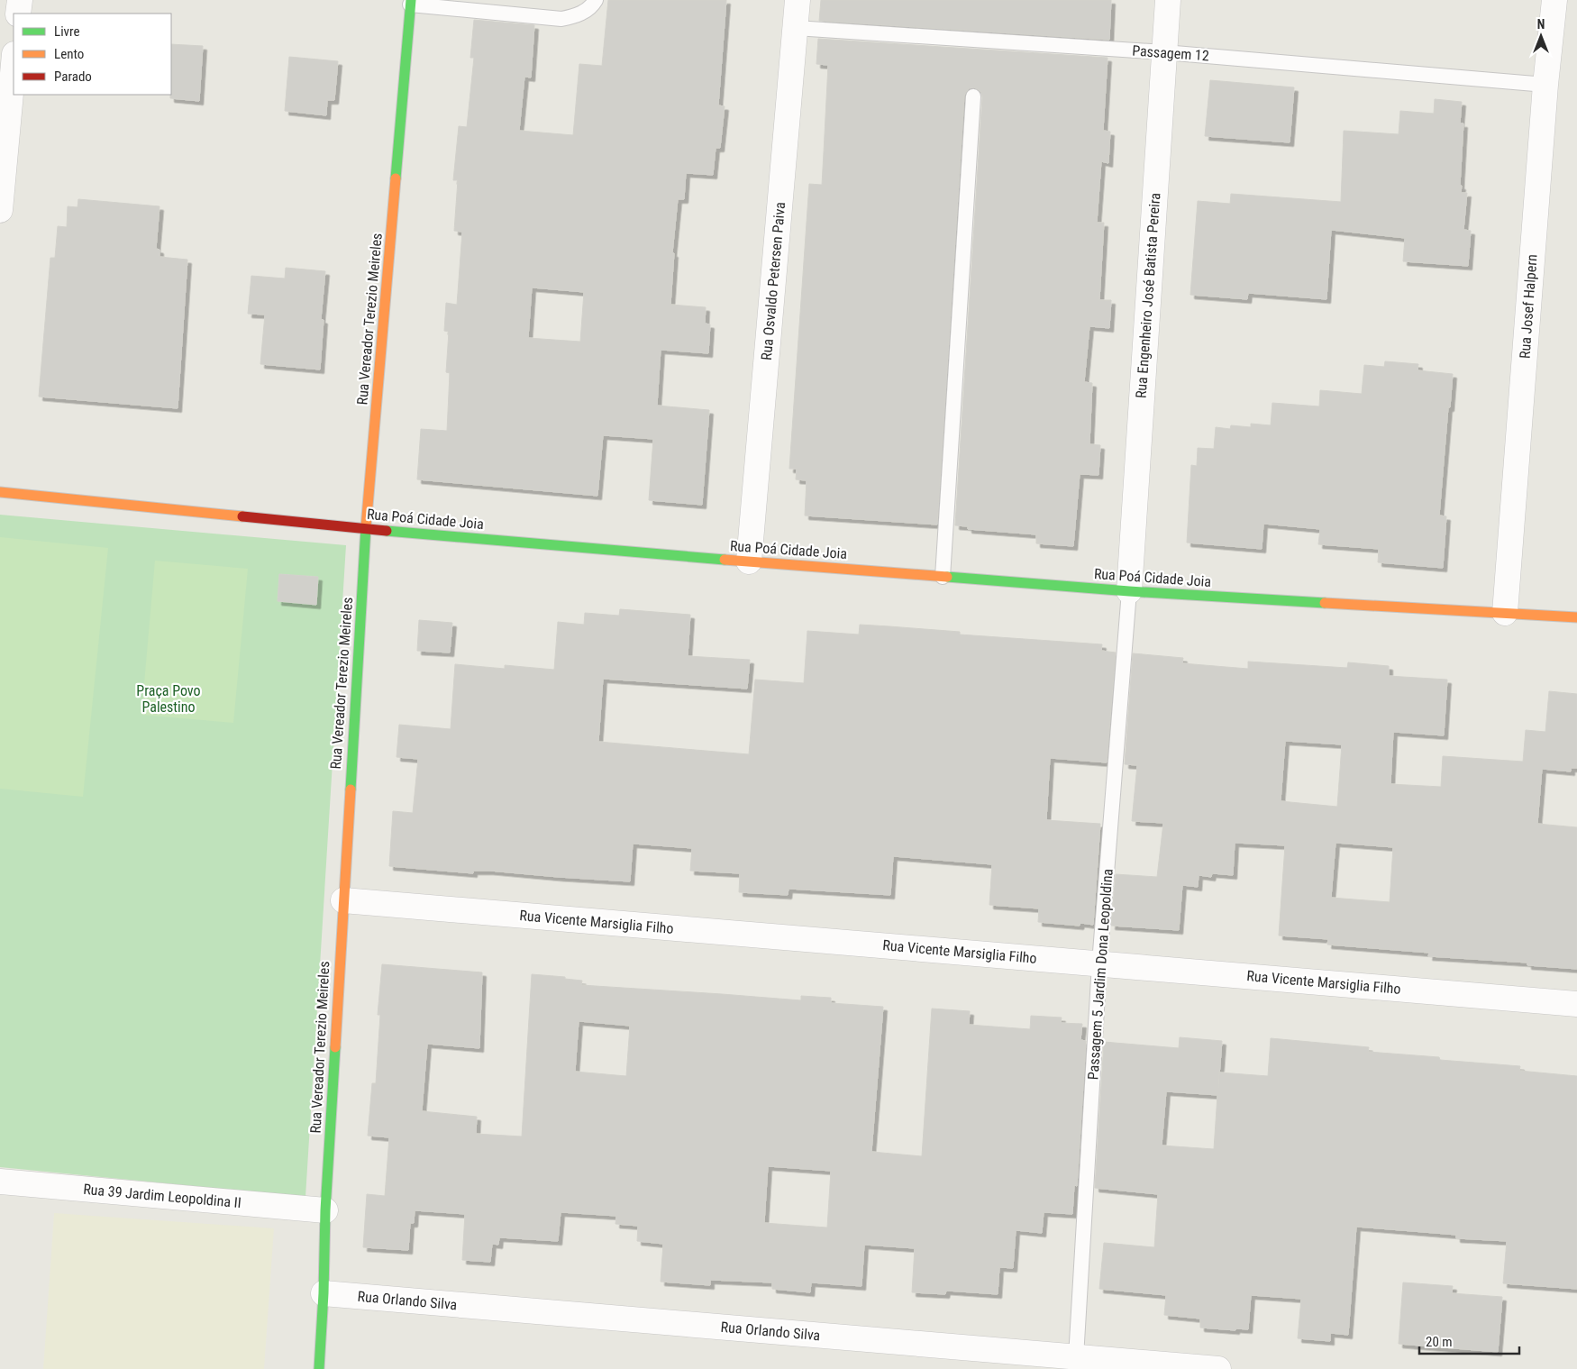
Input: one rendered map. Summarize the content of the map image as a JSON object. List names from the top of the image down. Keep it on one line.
{"streets":{"street":["Rua Osvaldo Petersen Paiva","Rua Engenheiro José Batista Pereira","Rua Josef Halpern","Rua Vereador Terezio Meireles","Rua Poá Cidade Joia","Rua Vicente Marsiglia Filho","Rua 39 Jardim Leopoldina II","Rua Orlando Silva"],"lane":["Passagem 12","Passagem 5 Jardim Dona Leopoldina"]},"crossings":[["Passagem 12","Rua Osvaldo Petersen Paiva"],["Passagem 12","Rua Engenheiro José Batista Pereira"],["Passagem 12","Rua Josef Halpern"],["Rua Osvaldo Petersen Paiva","Rua Poá Cidade Joia"],["Rua Engenheiro José Batista Pereira","Rua Poá Cidade Joia"],["Rua Engenheiro José Batista Pereira","Passagem 5 Jardim Dona Leopoldina"],["Rua Josef Halpern","Rua Poá Cidade Joia"],["Rua Vereador Terezio Meireles","Rua Poá Cidade Joia"],["Rua Vereador Terezio Meireles","Rua Vicente Marsiglia Filho"],["Rua Vereador Terezio Meireles","Rua 39 Jardim Leopoldina II"],["Rua Vereador Terezio Meireles","Rua Orlando Silva"],["Rua Poá Cidade Joia","Passagem 5 Jardim Dona Leopoldina"],["Rua Vicente Marsiglia Filho","Passagem 5 Jardim Dona Leopoldina"],["Passagem 5 Jardim Dona Leopoldina","Rua Orlando Silva"]],"parks":["Praça Povo Palestino"],"legend":["Livre","Lento","Parado"],"scale_bar":"20 m","north":"top"}
